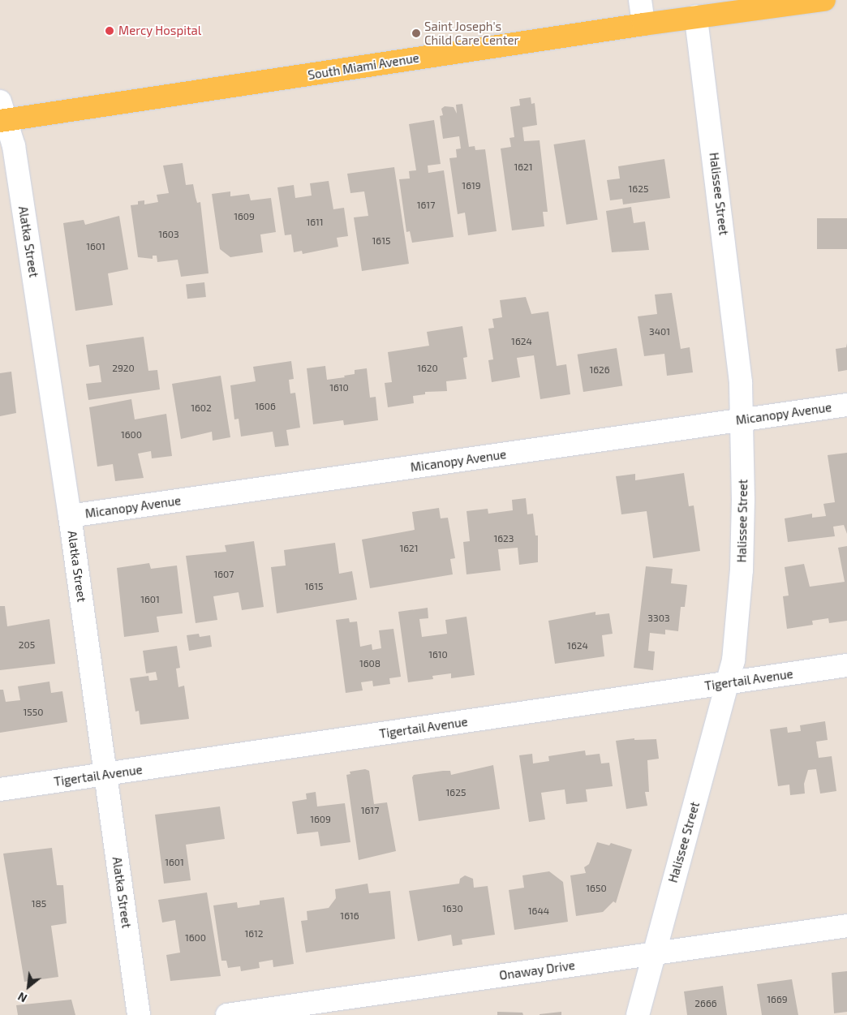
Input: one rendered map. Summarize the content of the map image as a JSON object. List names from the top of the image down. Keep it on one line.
{"streets":{"main road":["South Miami Avenue"],"street":["Halissee Street","Alatka Street","Micanopy Avenue","Tigertail Avenue","Onaway Drive"]},"crossings":[["South Miami Avenue","Halissee Street"],["South Miami Avenue","Alatka Street"],["Halissee Street","Micanopy Avenue"],["Halissee Street","Tigertail Avenue"],["Halissee Street","Onaway Drive"],["Alatka Street","Micanopy Avenue"],["Alatka Street","Tigertail Avenue"]],"places":["Mercy Hospital","Saint Joseph's Child Care Center"],"house_numbers":["1621","1619","1625","1617","1609","1611","1603","1615","1601","3401","1624","2920","1620","1626","1610","1606","1602","1600","1623","1621","1607","1615","1601","3303","205","1624","1610","1608","1550","1625","1617","1609","1601","1650","185","1630","1644","1616","1612","1600","1669","2666"],"north":"bottom left"}
